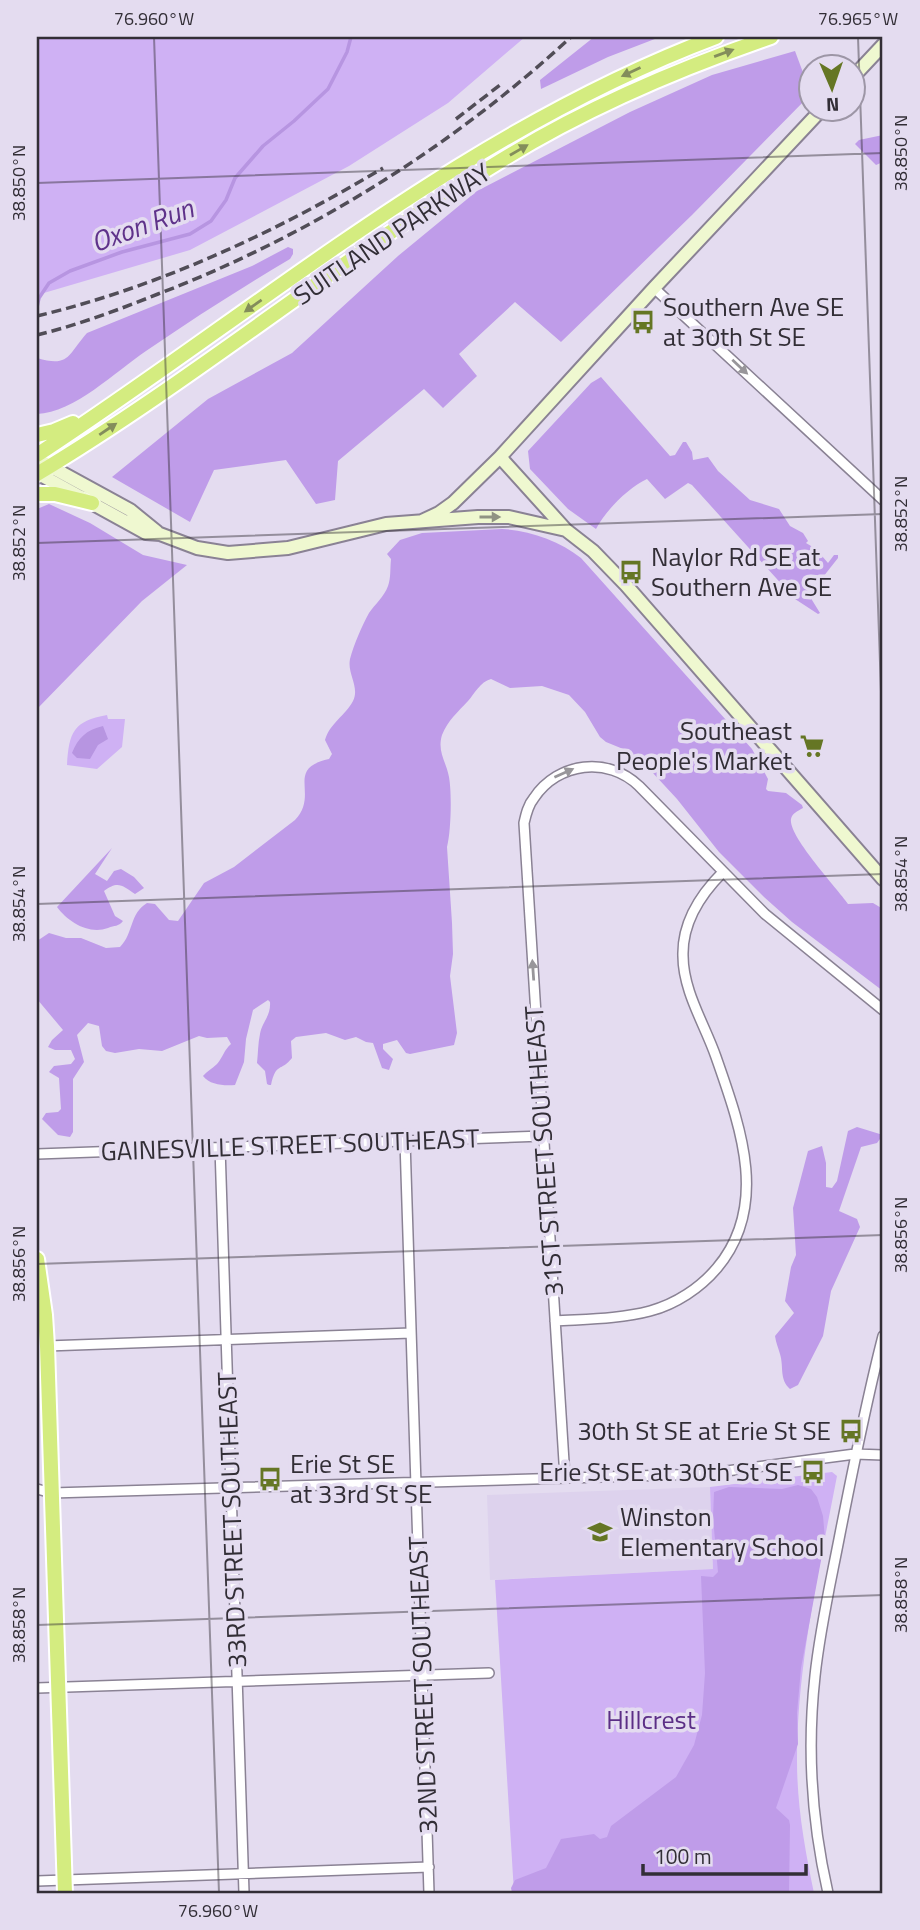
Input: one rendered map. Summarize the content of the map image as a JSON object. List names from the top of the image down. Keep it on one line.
{"streets":{"highway":["SUITLAND PARKWAY"],"street":["GAINESVILLE STREET SOUTHEAST","31ST STREET SOUTHEAST","33RD STREET SOUTHEAST","32ND STREET SOUTHEAST"]},"crossings":[["GAINESVILLE STREET SOUTHEAST","31ST STREET SOUTHEAST"],["GAINESVILLE STREET SOUTHEAST","33RD STREET SOUTHEAST"],["GAINESVILLE STREET SOUTHEAST","32ND STREET SOUTHEAST"]],"water":["Oxon Run"],"parks":["Hillcrest"],"places":{"bus stop":["Southern Ave SE at 30th St SE","Naylor Rd SE at Southern Ave SE","30th St SE at Erie St SE","Erie St SE at 30th St SE","Erie St SE at 33rd St SE"],"supermarket":["Southeast People's Market"],"school or university":["Winston Elementary School"]},"scale_bar":"100 m","north":"bottom","coordinates":["76.960°W","76.965°W","38.850°N","38.852°N","38.854°N","38.856°N","38.858°N"]}
